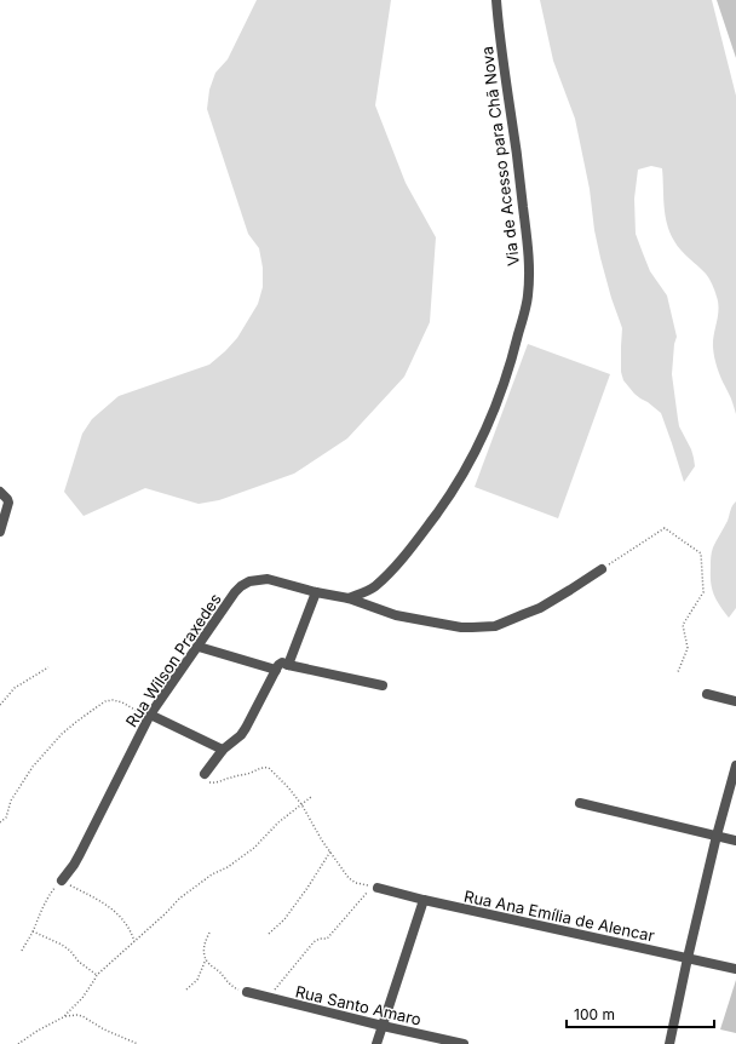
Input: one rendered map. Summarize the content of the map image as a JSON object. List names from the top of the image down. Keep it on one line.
{"streets":{"street":["Via de Acesso para Chã Nova","Rua Wilson Praxedes","Rua Ana Emília de Alencar","Rua Santo Amaro"]},"crossings":[["Via de Acesso para Chã Nova","Rua Wilson Praxedes"]],"scale_bar":"100 m"}
